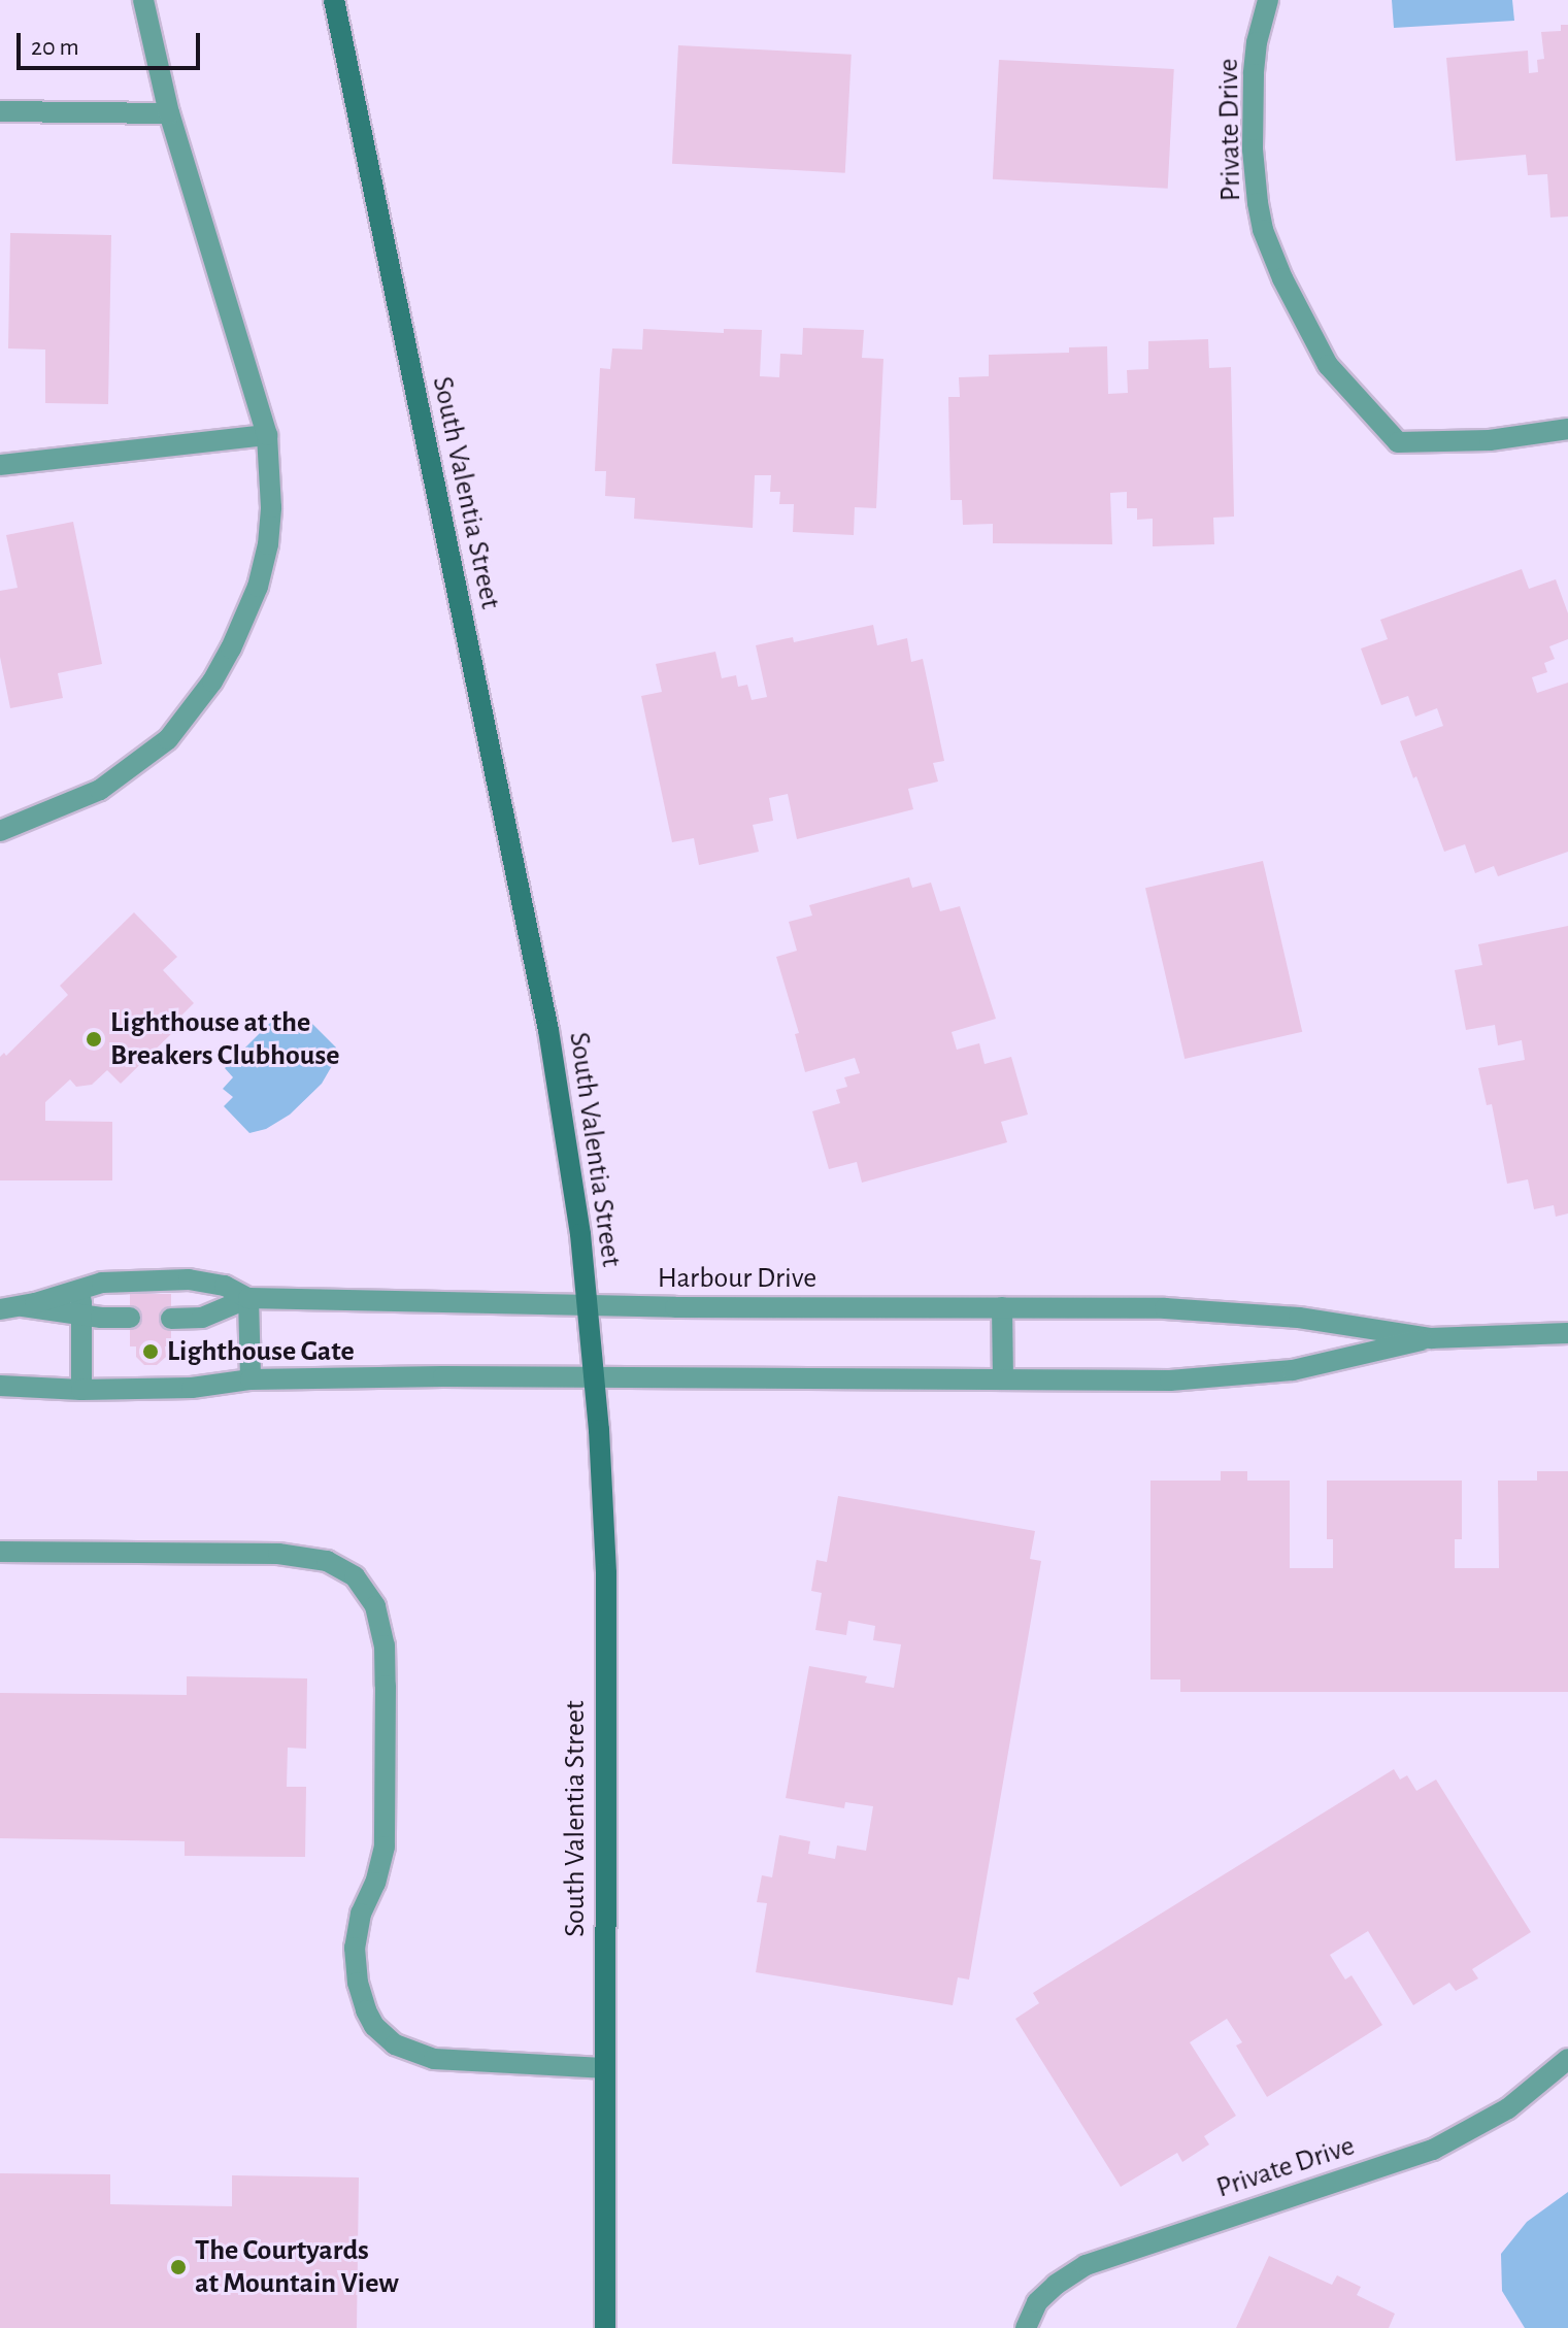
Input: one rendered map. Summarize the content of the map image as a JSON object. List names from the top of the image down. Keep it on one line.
{"streets":{"street":["Private Drive","South Valentia Street","Harbour Drive"]},"crossings":[["South Valentia Street","Harbour Drive"]],"places":["Lighthouse at the Breakers Clubhouse","Lighthouse Gate","The Courtyards at Mountain View"],"scale_bar":"20 m"}
